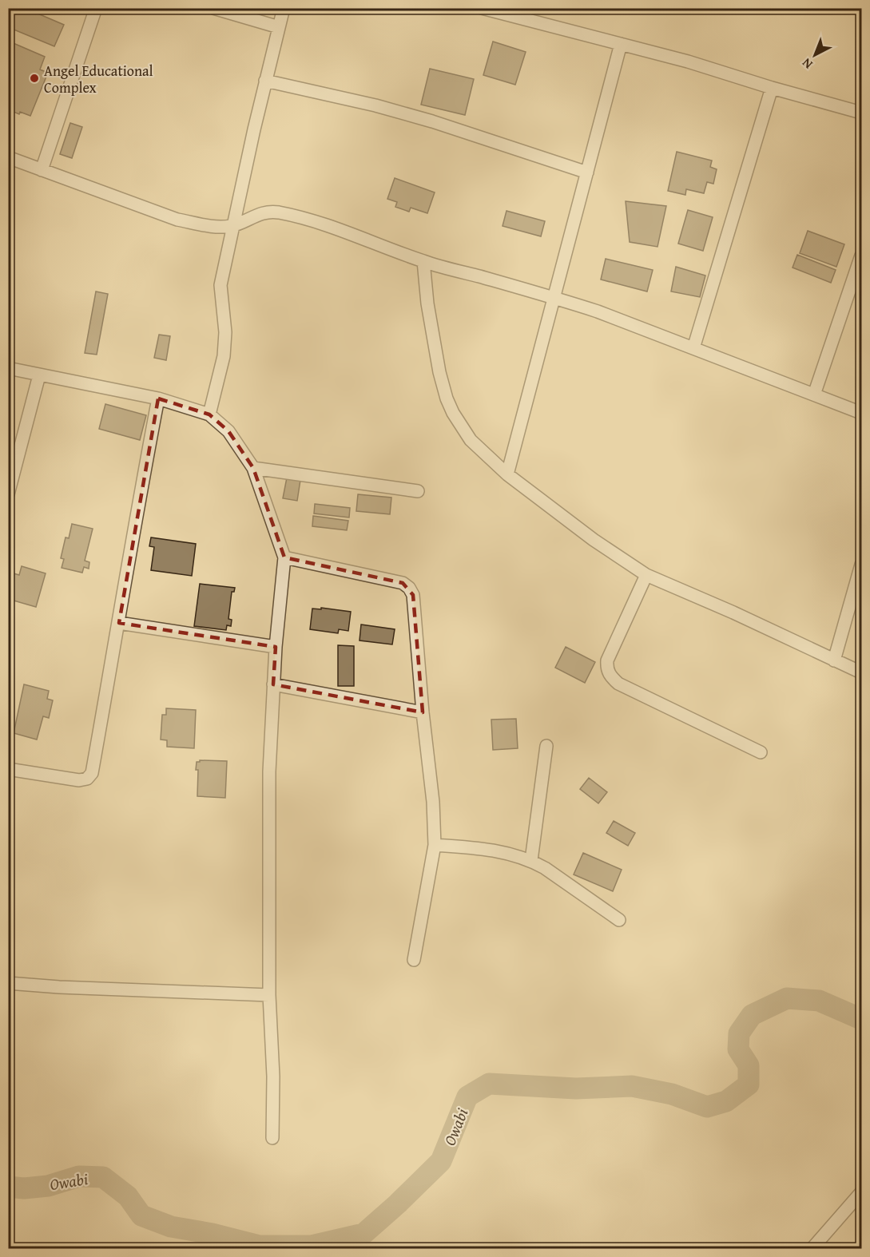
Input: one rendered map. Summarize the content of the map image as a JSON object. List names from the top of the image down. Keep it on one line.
{"water":["Owabi"],"places":["Angel Educational Complex"],"north":"bottom left"}
